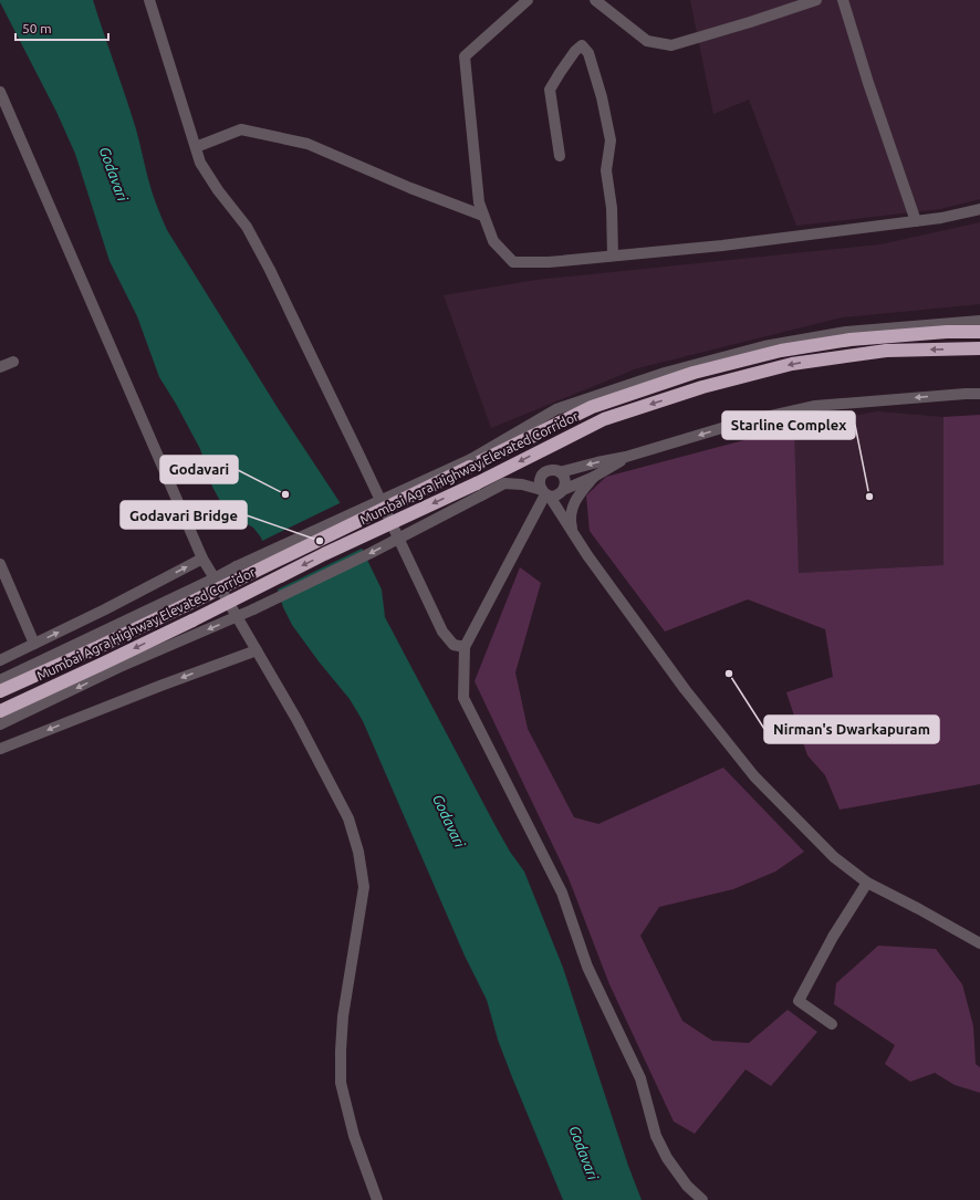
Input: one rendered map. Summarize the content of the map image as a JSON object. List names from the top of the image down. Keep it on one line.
{"streets":{"highway":["Mumbai Agra Highway Elevated Corridor"]},"water":["Godavari"],"places":["Godavari","Starline Complex","Godavari Bridge","Nirman's Dwarkapuram"],"scale_bar":"50 m"}
